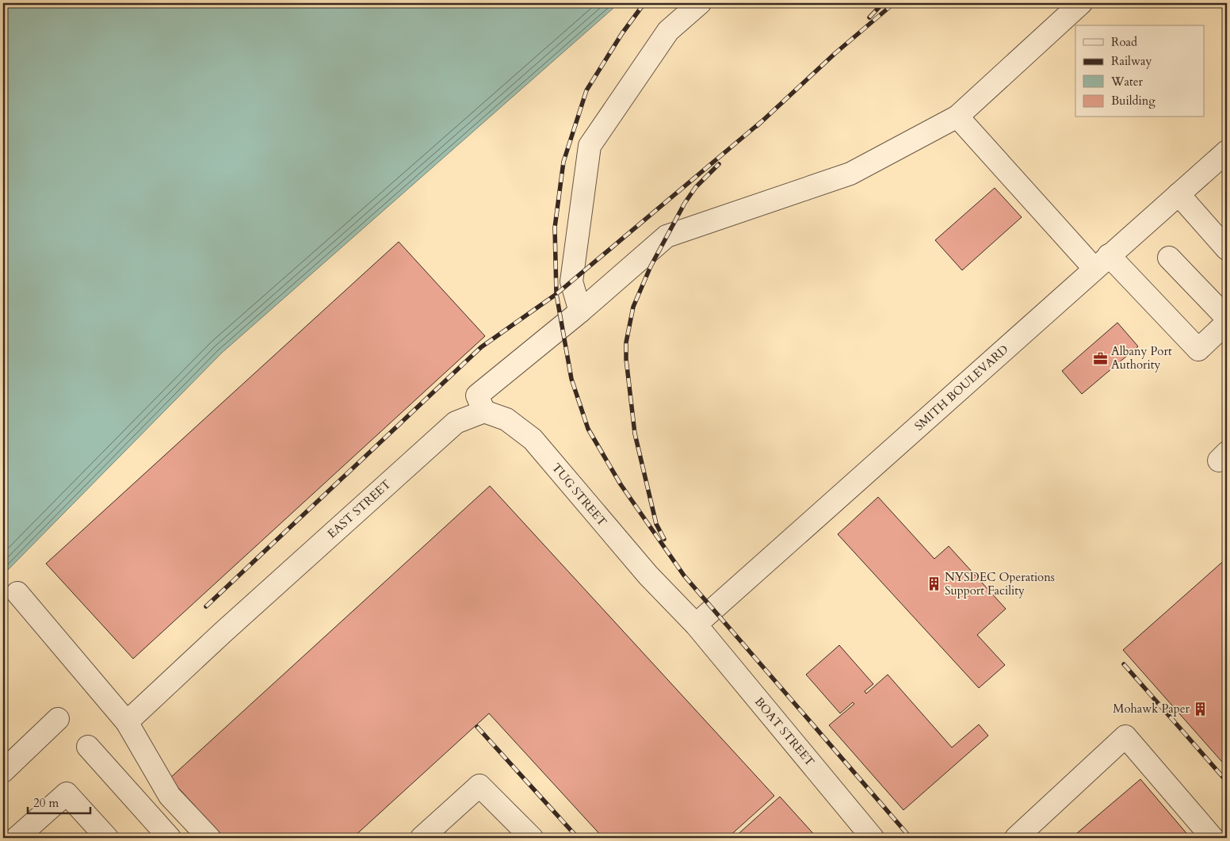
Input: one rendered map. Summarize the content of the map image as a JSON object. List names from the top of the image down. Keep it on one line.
{"streets":{"street":["SMITH BOULEVARD","TUG STREET","EAST STREET","BOAT STREET"]},"crossings":[["SMITH BOULEVARD","TUG STREET"],["SMITH BOULEVARD","BOAT STREET"],["TUG STREET","EAST STREET"],["TUG STREET","BOAT STREET"]],"places":{"office":["Albany Port Authority"],"building":["NYSDEC Operations Support Facility","Mohawk Paper"]},"legend":["Road","Railway","Water","Building"],"scale_bar":"20 m"}
